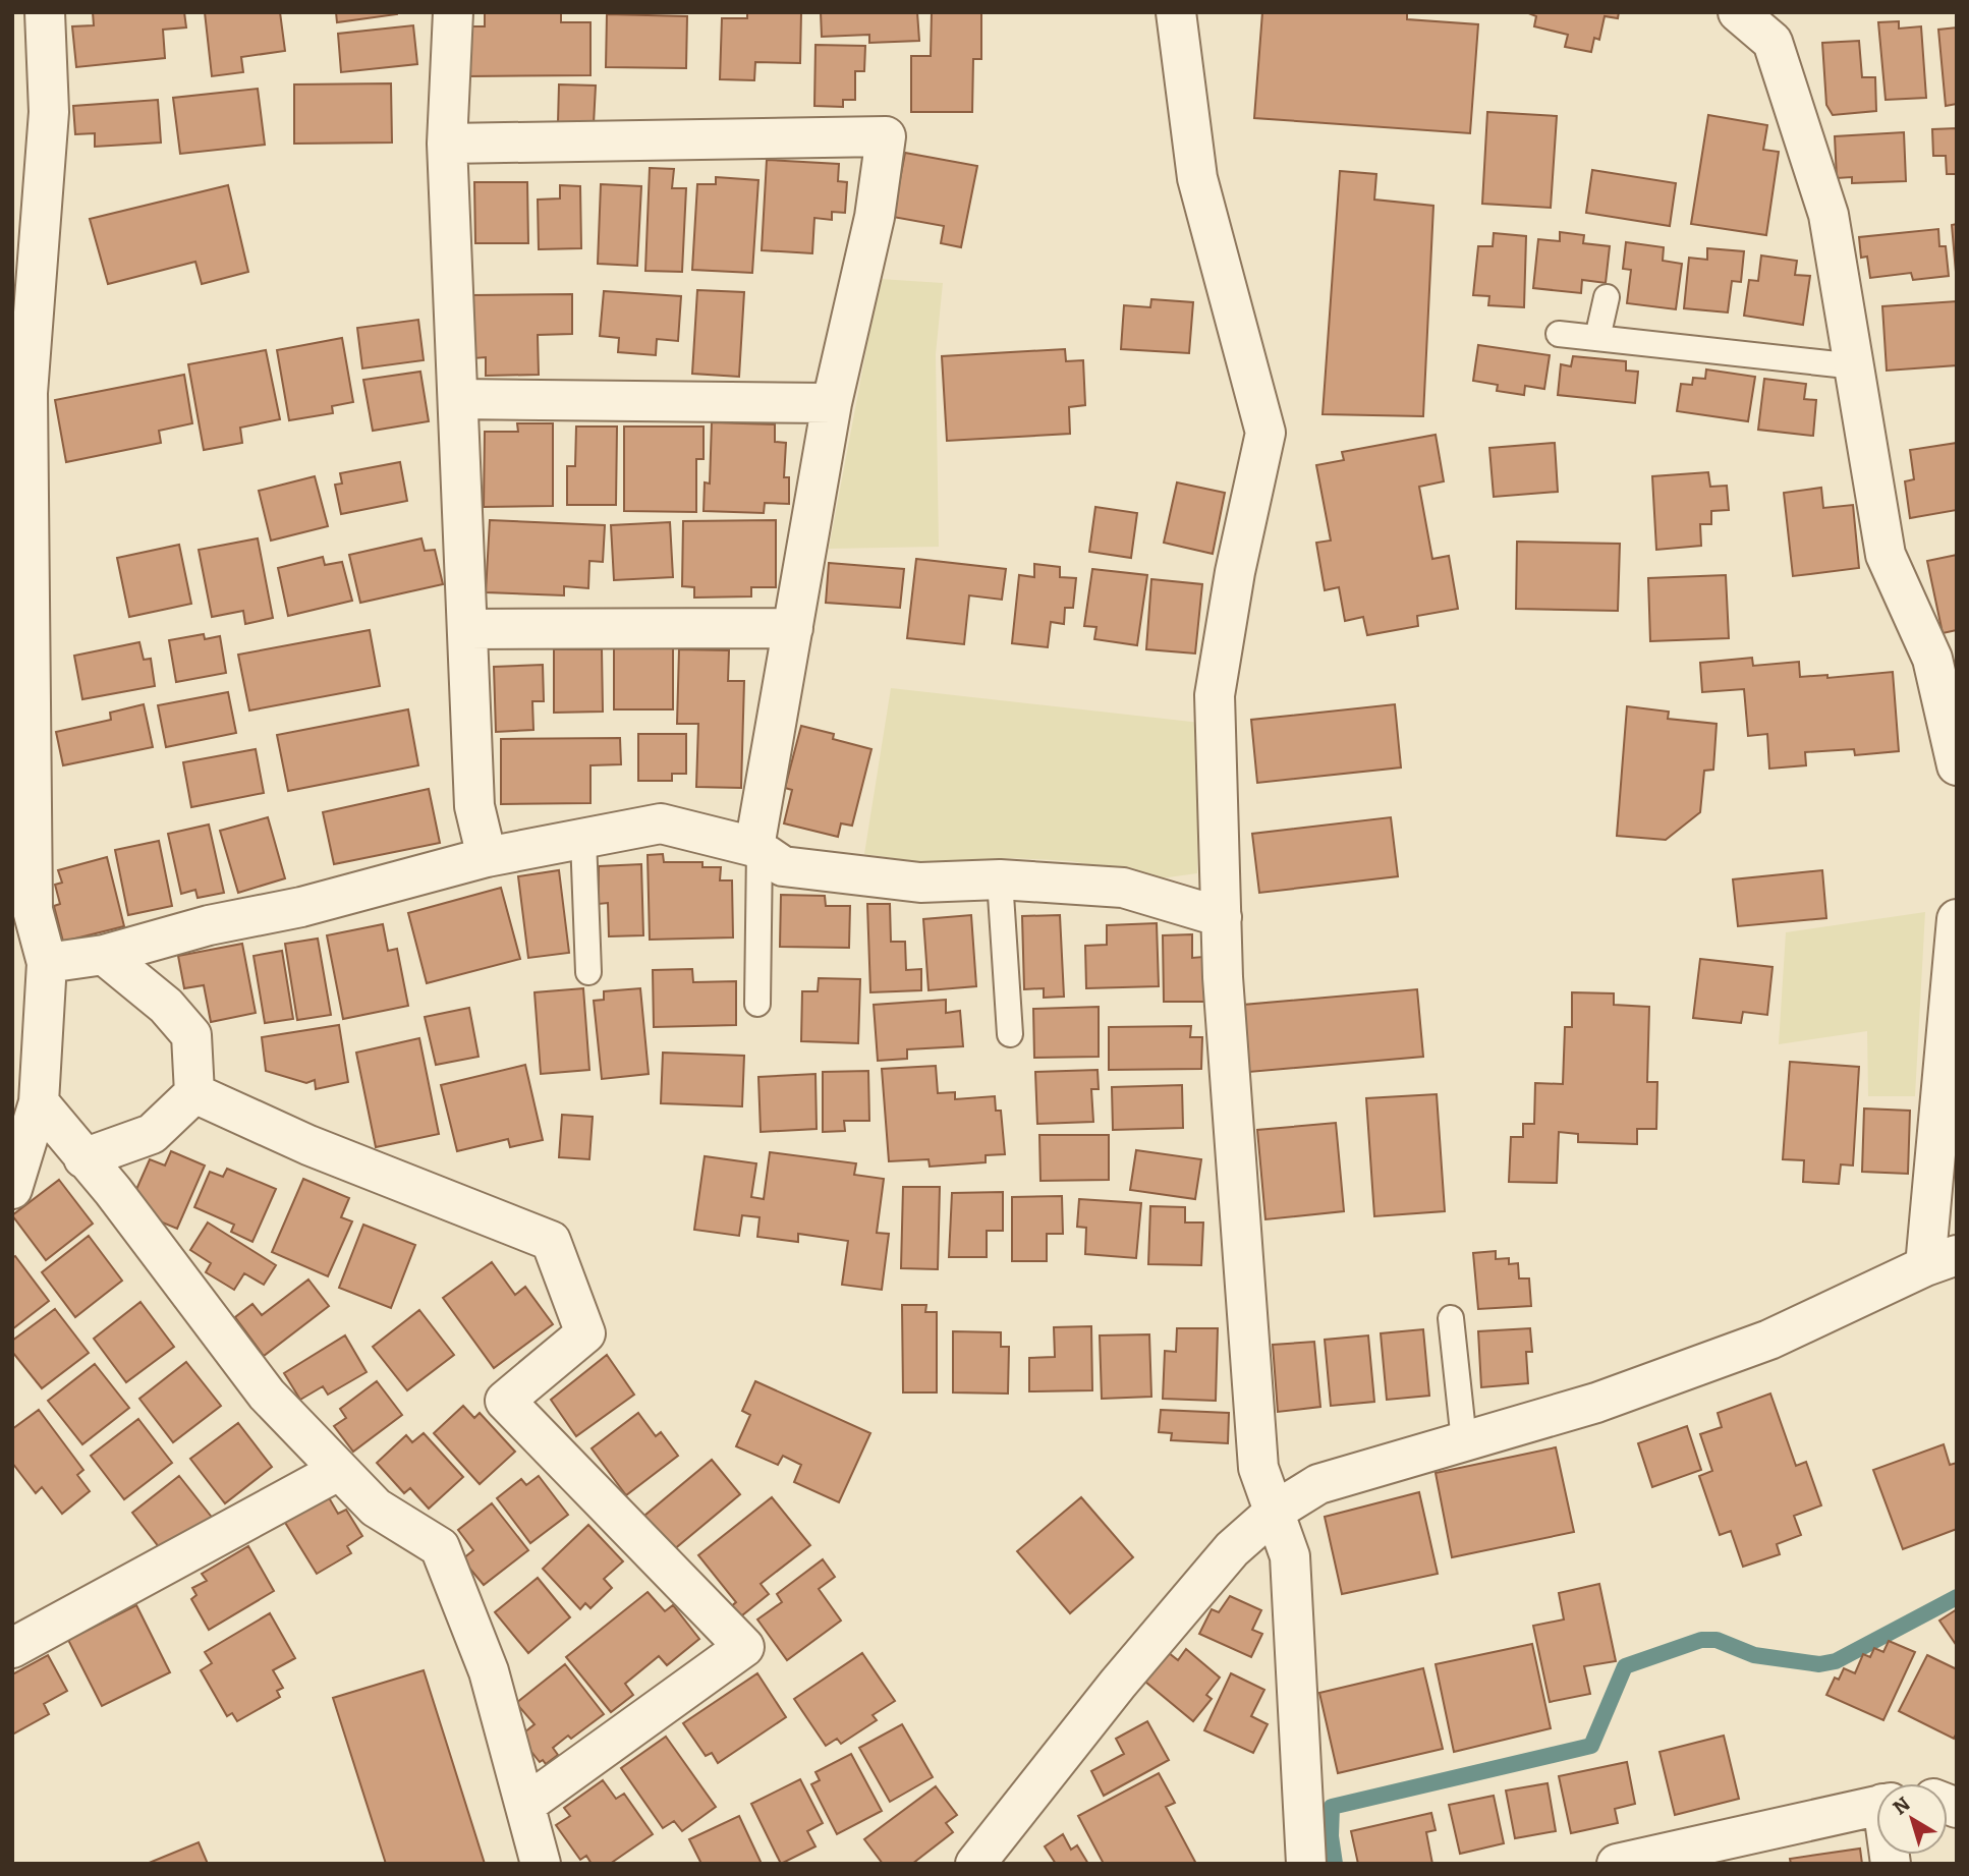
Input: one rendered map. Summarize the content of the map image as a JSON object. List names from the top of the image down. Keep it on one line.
{"north":"top left"}
